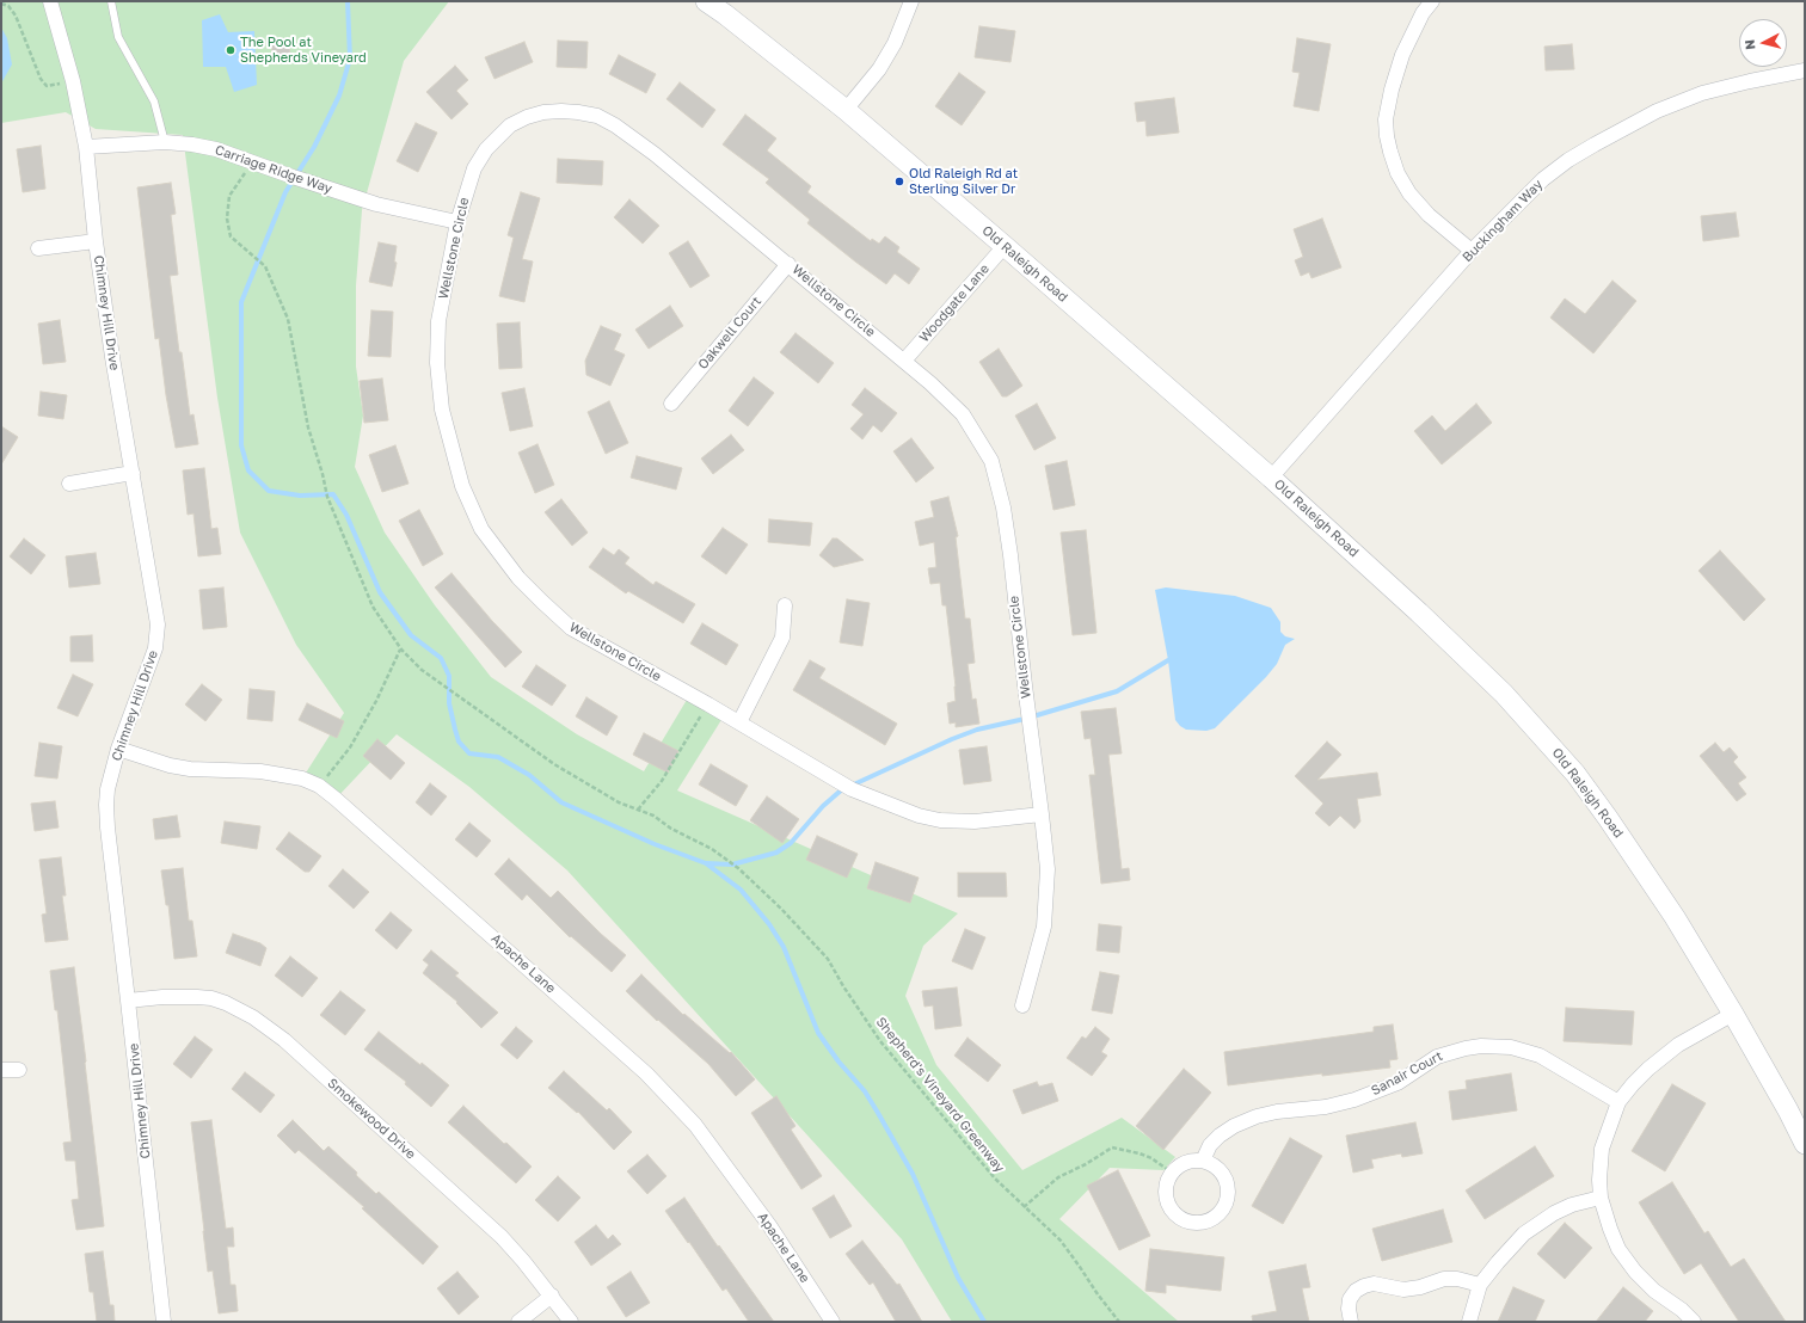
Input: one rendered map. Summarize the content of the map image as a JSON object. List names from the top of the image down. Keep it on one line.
{"streets":{"main road":["Old Raleigh Road"],"street":["Carriage Ridge Way","Buckingham Way","Wellstone Circle","Woodgate Lane","Chimney Hill Drive","Oakwell Court","Apache Lane","Sanair Court","Smokewood Drive"],"path":["Shepherd's Vineyard Greenway"]},"crossings":[["Carriage Ridge Way","Wellstone Circle"],["Carriage Ridge Way","Chimney Hill Drive"],["Buckingham Way","Old Raleigh Road"],["Wellstone Circle","Woodgate Lane"],["Wellstone Circle","Oakwell Court"],["Old Raleigh Road","Woodgate Lane"],["Chimney Hill Drive","Apache Lane"],["Chimney Hill Drive","Smokewood Drive"]],"places":["The Pool at Shepherds Vineyard","Old Raleigh Rd at Sterling Silver Dr"],"north":"left"}
